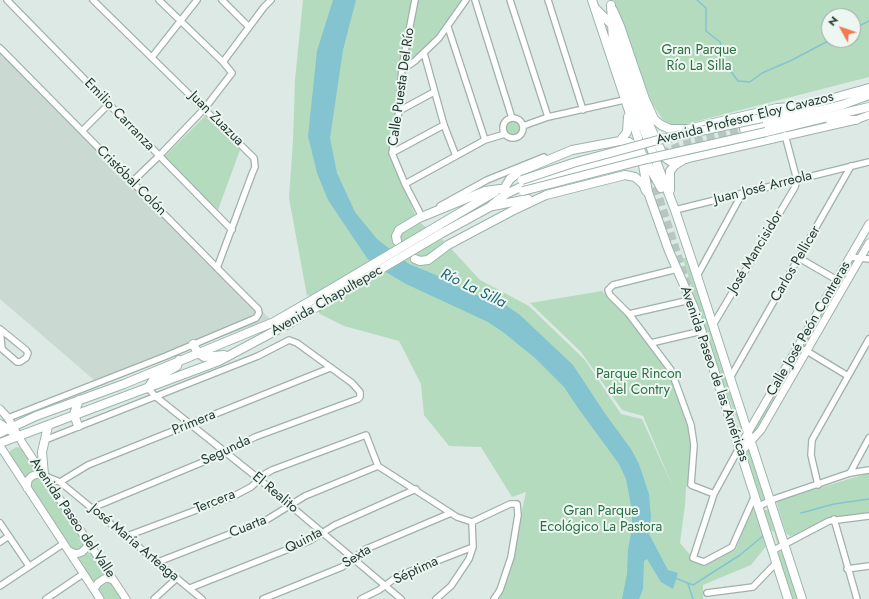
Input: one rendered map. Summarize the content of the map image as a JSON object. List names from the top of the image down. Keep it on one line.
{"streets":{"main road":["Avenida Profesor Eloy Cavazos","Avenida Chapultepec","Avenida Paseo de las Américas"],"street":["Calle Puesta Del Río","Emilio Carranza","Juan Zuazua","Cristóbal Colón","Juan José Arreola","José Mancisidor","Carlos Pellicer","Calle José Peón Contreras","Primera","Segunda","El Realito","Tercera","Avenida Paseo del Valle","Cuarta","Quinta","José María Arteaga","Sexta","Séptima"]},"crossings":[["Emilio Carranza","Juan Zuazua"],["Juan Zuazua","Cristóbal Colón"],["Avenida Profesor Eloy Cavazos","Avenida Chapultepec"],["Avenida Profesor Eloy Cavazos","Avenida Paseo de las Américas"],["Juan José Arreola","José Mancisidor"],["Juan José Arreola","Carlos Pellicer"],["Juan José Arreola","Avenida Paseo de las Américas"],["José Mancisidor","Avenida Paseo de las Américas"],["Carlos Pellicer","Avenida Paseo de las Américas"],["Avenida Chapultepec","Avenida Paseo de las Américas"],["Avenida Chapultepec","El Realito"],["Avenida Chapultepec","Avenida Paseo del Valle"],["Calle José Peón Contreras","Avenida Paseo de las Américas"],["Primera","Segunda"],["Primera","El Realito"],["Primera","José María Arteaga"],["Segunda","El Realito"],["Segunda","José María Arteaga"],["El Realito","Tercera"],["El Realito","Cuarta"],["El Realito","Quinta"],["El Realito","Sexta"],["El Realito","Séptima"],["Tercera","Cuarta"],["Tercera","José María Arteaga"],["Avenida Paseo del Valle","José María Arteaga"],["Cuarta","José María Arteaga"],["Quinta","José María Arteaga"]],"water":["Río La Silla"],"parks":["Gran Parque Río La Silla","Parque Rincon del Contry","Gran Parque Ecológico La Pastora"],"north":"top left"}
